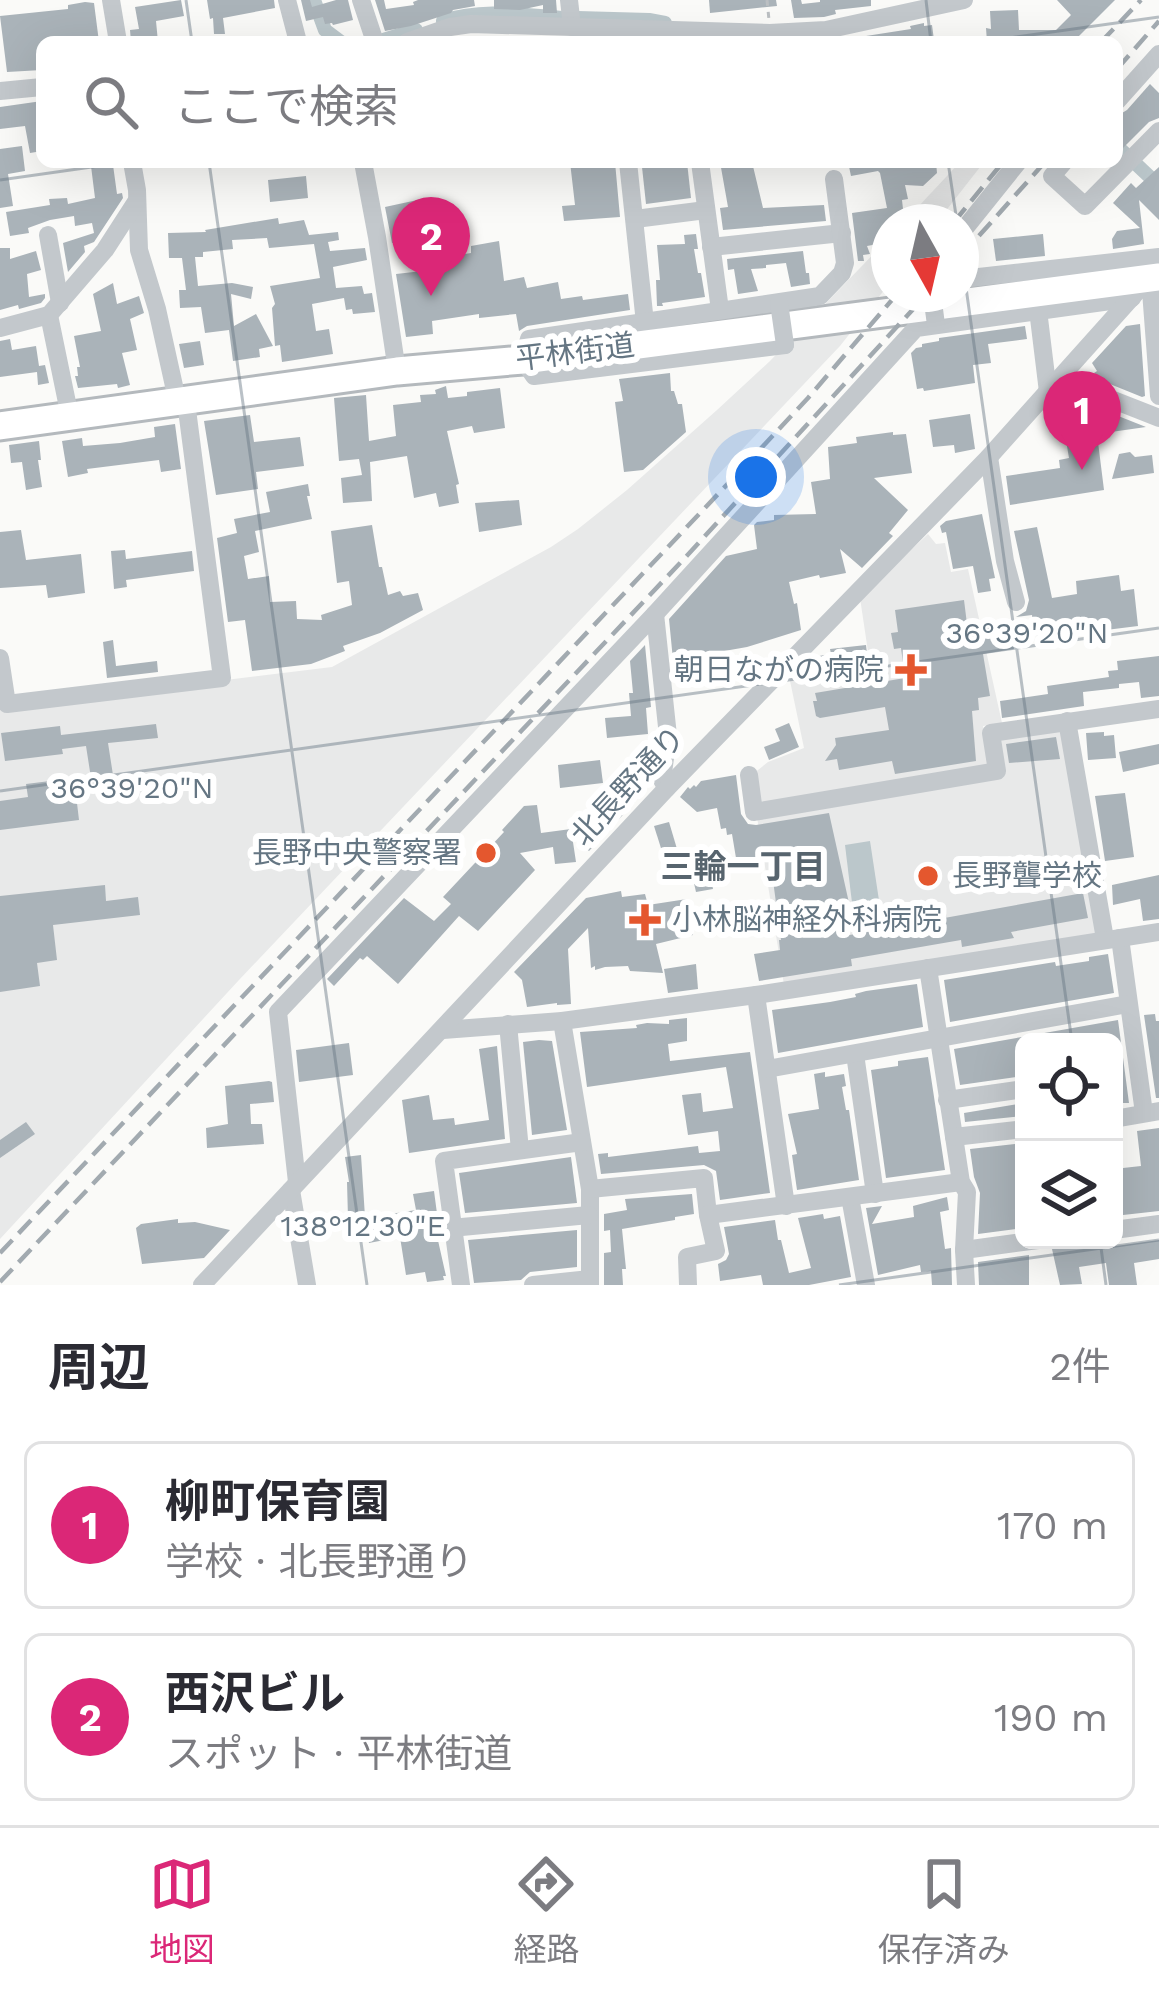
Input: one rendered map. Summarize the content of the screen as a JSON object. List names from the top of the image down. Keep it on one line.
{"streets":{"highway":["平林街道"],"street":["北長野通り"]},"crossings":[["平林街道","北長野通り"]],"districts":["三輪一丁目"],"places":{"health":["朝日ながの病院","小林脳神経外科病院"],"other":["長野中央警察署","長野聾学校"]},"north":"bottom","page":{"search":"ここで検索","pins":["2","1"],"heading":["周辺","2件"],"list":[{"mark":"1","name":"柳町保育園","note":"学校 · 北長野通り","value":"170 m"},{"mark":"2","name":"西沢ビル","note":"スポット · 平林街道","value":"190 m"}],"nav":["地図","経路","保存済み"]},"coordinates":["36°39'20\"N","138°12'30\"E"]}
